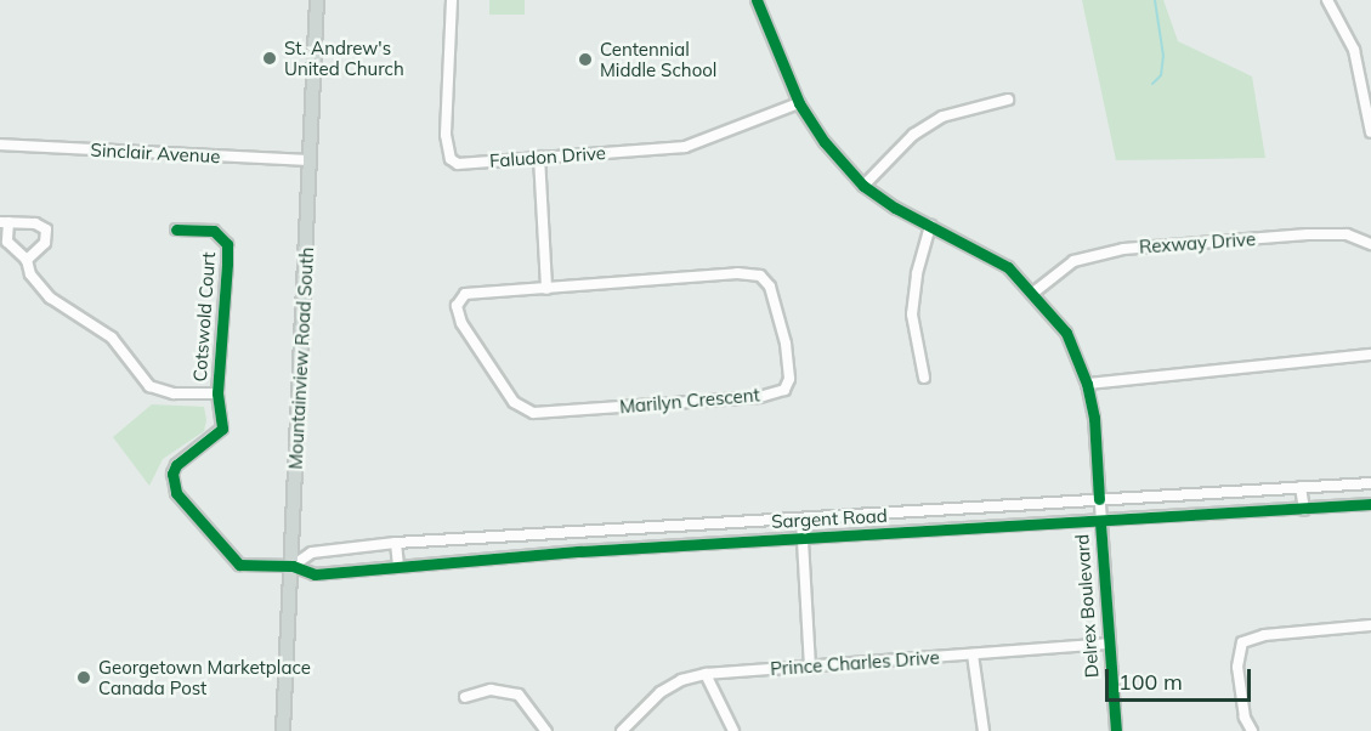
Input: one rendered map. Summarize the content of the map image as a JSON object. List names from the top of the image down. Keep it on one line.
{"streets":{"main road":["Mountainview Road South"],"street":["Sinclair Avenue","Faludon Drive","Rexway Drive","Cotswold Court","Marilyn Crescent","Sargent Road","Delrex Boulevard","Prince Charles Drive"]},"crossings":[["Sinclair Avenue","Mountainview Road South"],["Faludon Drive","Delrex Boulevard"],["Rexway Drive","Delrex Boulevard"],["Cotswold Court","Mountainview Road South"],["Cotswold Court","Sargent Road"],["Mountainview Road South","Sargent Road"],["Sargent Road","Delrex Boulevard"],["Delrex Boulevard","Prince Charles Drive"]],"places":["St. Andrew's United Church","Centennial Middle School","Georgetown Marketplace Canada Post"],"scale_bar":"100 m"}
